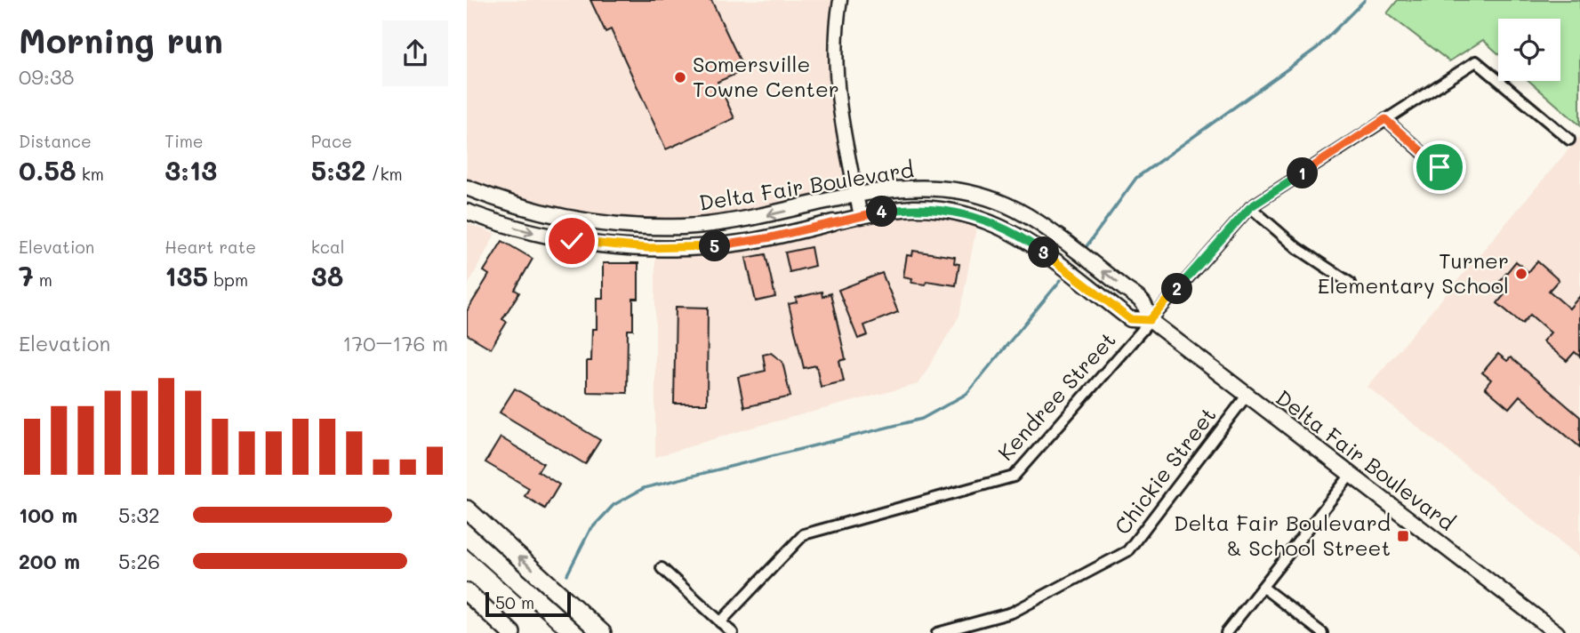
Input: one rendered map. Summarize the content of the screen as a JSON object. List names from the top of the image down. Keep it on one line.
{"streets":{"main road":["Delta Fair Boulevard"],"street":["Kendree Street","Chickie Street"]},"crossings":[["Delta Fair Boulevard","Kendree Street"],["Delta Fair Boulevard","Chickie Street"]],"places":{"other":["Somersville Towne Center","Turner Elementary School"],"transit":["Delta Fair Boulevard & School Street"]},"scale_bar":"50 m","page":{"heading":["Morning run","09:38"],"stats":[["Distance","0.58 km"],["Time","3:13"],["Pace","5:32 /km"],["Elevation","7 m"],["Heart rate","135 bpm"],["kcal","38"]],"pins":["1","4","5","3","2"],"chart":["Elevation","170–176 m"],"list":[{"name":"100 m","note":"5:32"},{"name":"200 m","note":"5:26"}],"scale":"50 m"}}
